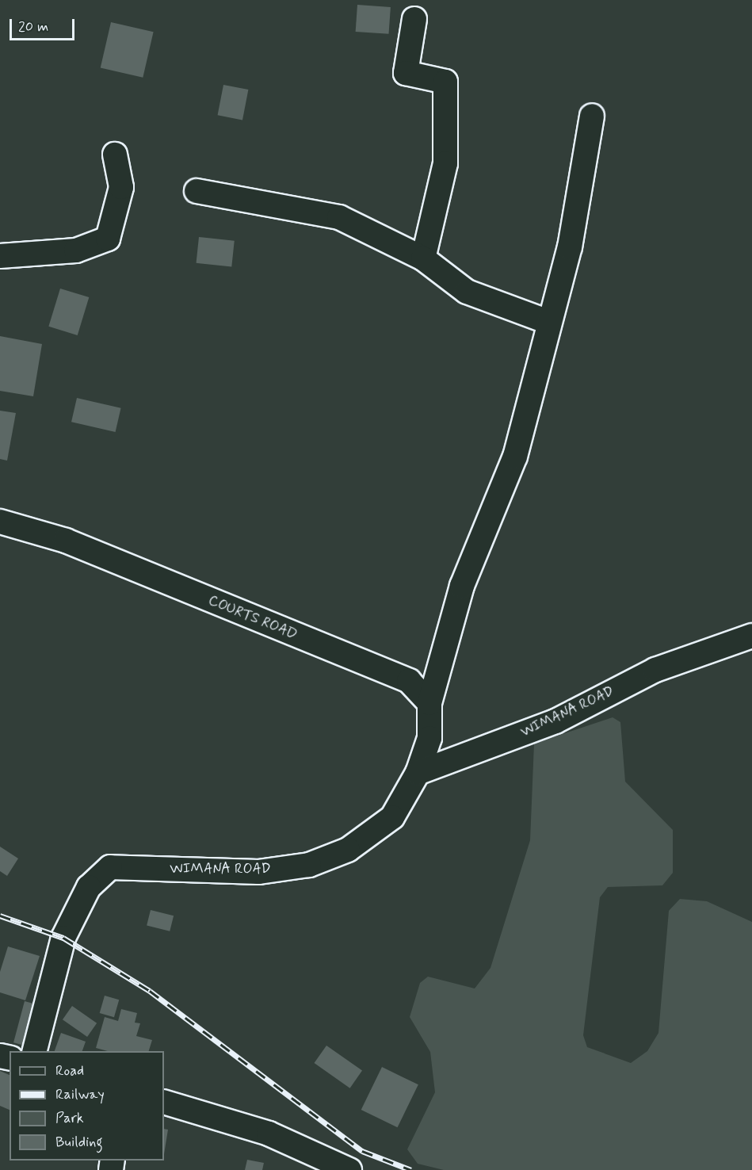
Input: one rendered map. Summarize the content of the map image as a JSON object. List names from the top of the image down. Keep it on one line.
{"streets":{"street":["COURTS ROAD","WIMANA ROAD"]},"legend":["Road","Railway","Park","Building"],"scale_bar":"20 m"}
